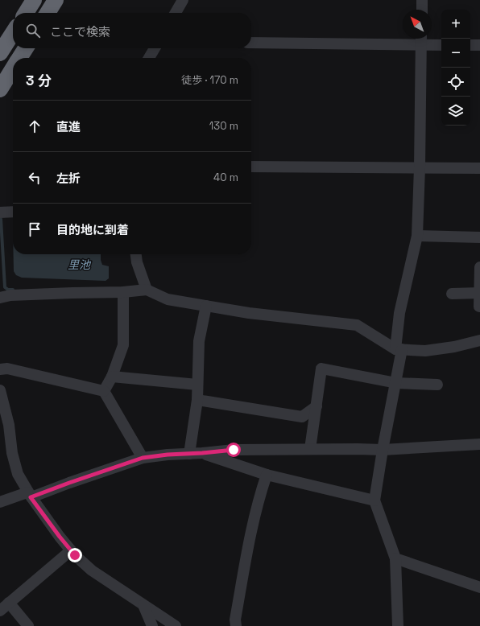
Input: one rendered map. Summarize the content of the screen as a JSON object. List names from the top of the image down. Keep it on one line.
{"water":["里池"],"north":"top left","page":{"map_buttons":["+","−"],"search":"ここで検索","heading":["3 分","徒歩 · 170 m"],"list":[["直進","130 m"],["左折","40 m"],"目的地に到着"]}}
